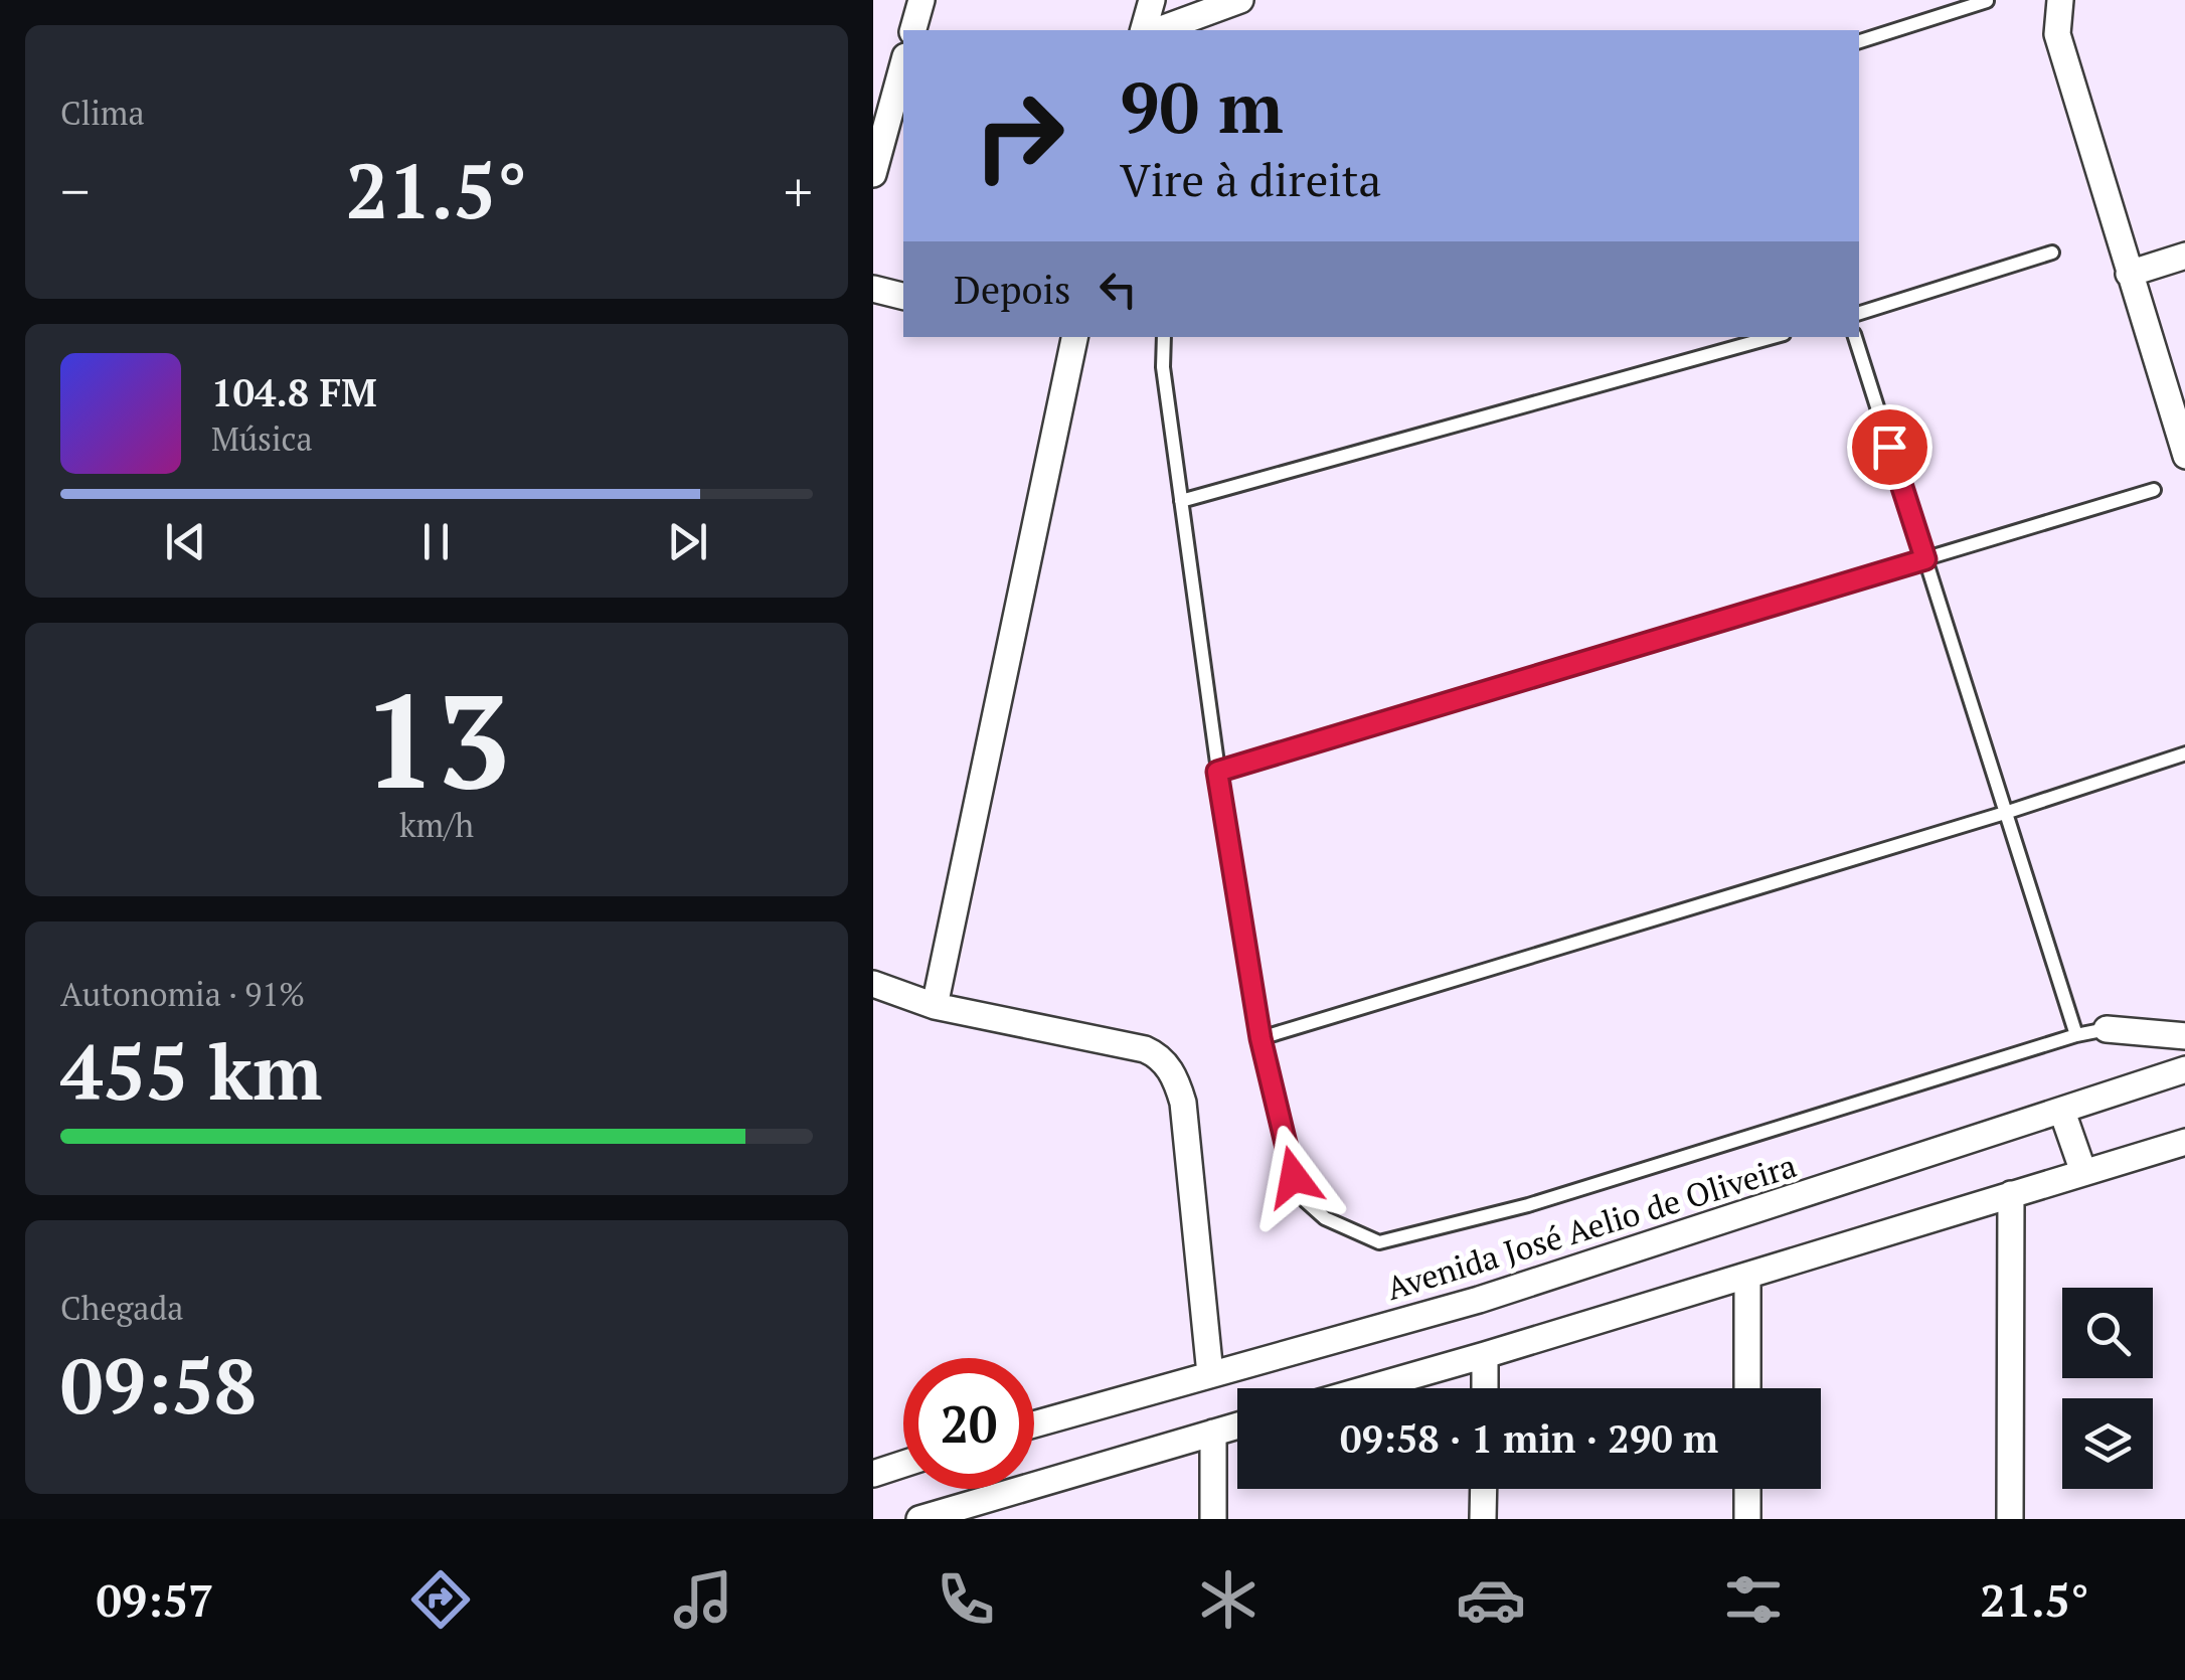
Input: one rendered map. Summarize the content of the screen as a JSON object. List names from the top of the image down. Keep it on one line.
{"streets":{"street":["Avenida José Aelio de Oliveira"]},"page":{"tile":["Clima",["13","km/h"],["Autonomia · 91%","455 km"],["Chegada","09:58"]],"turn":["90 m","Vire à direita"],"heat":["−","21.5°","+"],"then":"Depois","song":["104.8 FM","Música"],"limit":"20","trip":"09:58 · 1 min · 290 m","tabs":["09:57","21.5°"]}}
